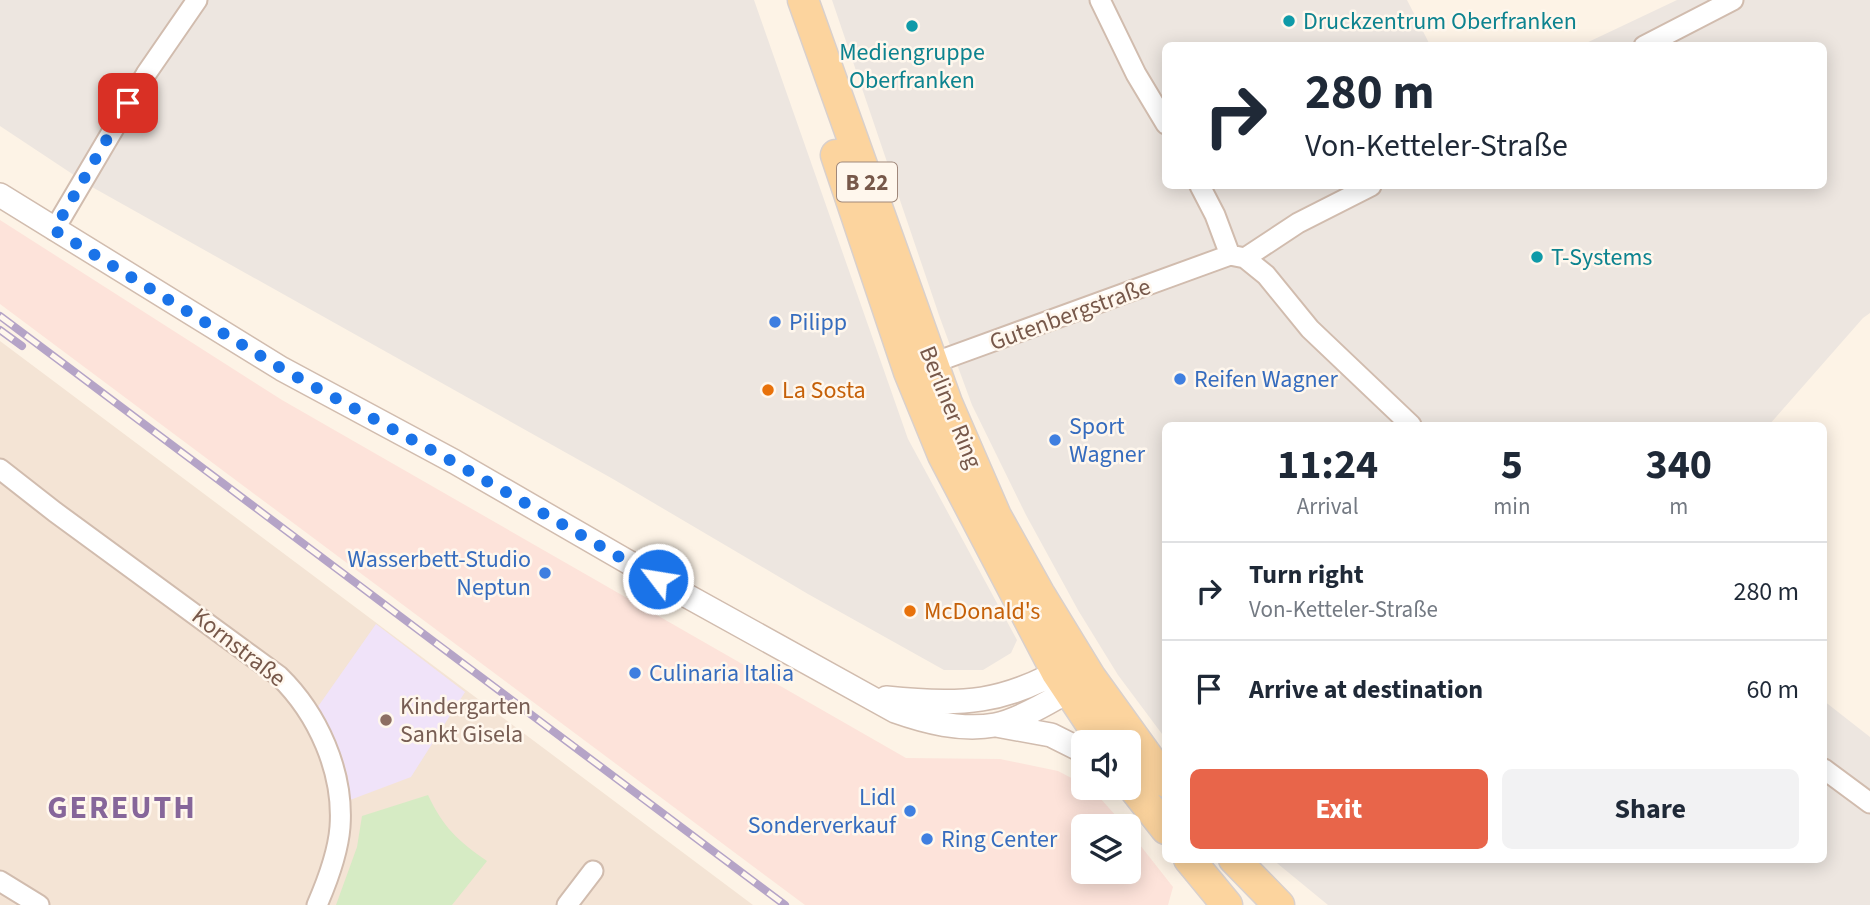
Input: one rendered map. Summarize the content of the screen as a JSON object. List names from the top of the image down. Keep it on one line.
{"streets":{"main road":["B 22","Berliner Ring"],"street":["Gutenbergstraße","Kornstraße"]},"crossings":[["Gutenbergstraße","Berliner Ring"]],"districts":["GEREUTH"],"places":["Druckzentrum Oberfranken","Mediengruppe Oberfranken","T-Systems","Pilipp","Reifen Wagner","La Sosta","Sport Wagner","Wasserbett-Studio Neptun","McDonald's","Culinaria Italia","Kindergarten Sankt Gisela","Lidl Sonderverkauf","Ring Center"],"page":{"turn":["280 m","Von-Ketteler-Straße"],"eta":["11:24","Arrival","5","min","340","m"],"list":[{"name":"Turn right","note":"Von-Ketteler-Straße","value":"280 m"},{"name":"Arrive at destination","value":"60 m"}],"buttons":["Exit","Share"]}}
